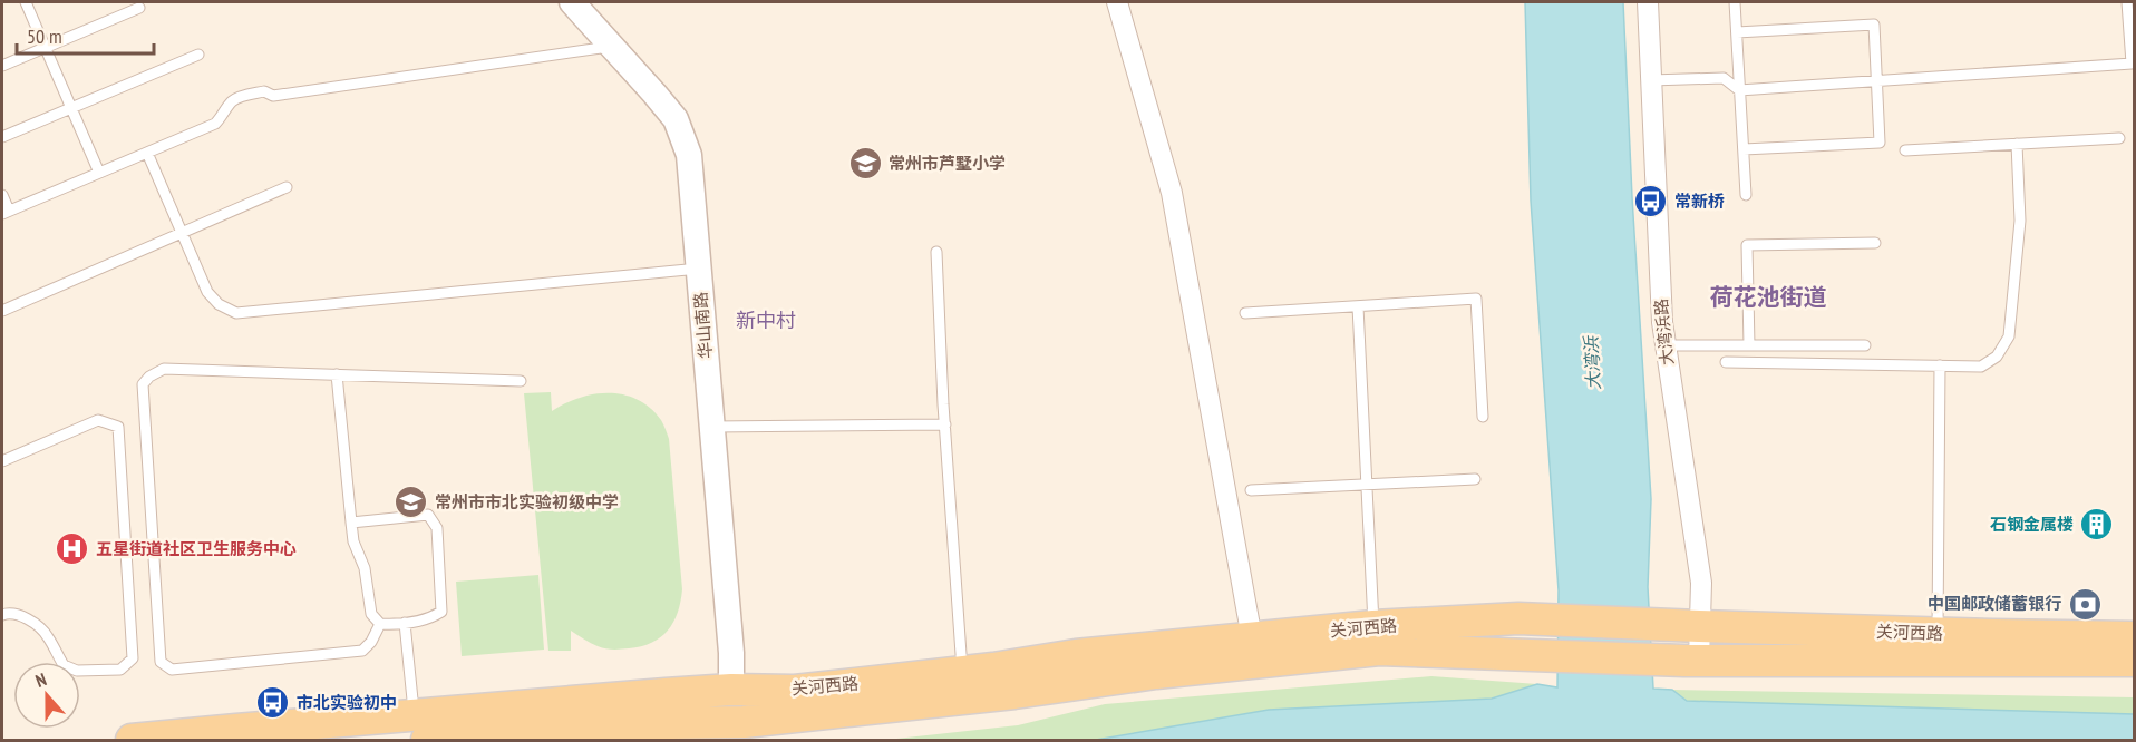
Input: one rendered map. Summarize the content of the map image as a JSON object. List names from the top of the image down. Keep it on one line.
{"streets":{"main road":["关河西路"],"street":["华山南路","大湾浜路"]},"crossings":[["华山南路","关河西路"],["大湾浜路","关河西路"]],"districts":["荷花池街道","新中村"],"water":["大湾浜"],"places":{"school or university":["常州市芦墅小学","常州市市北实验初级中学"],"bus stop":["常新桥","市北实验初中"],"building":["石钢金属楼"],"hospital":["五星街道社区卫生服务中心"],"bank":["中国邮政储蓄银行"]},"scale_bar":"50 m","north":"top"}
